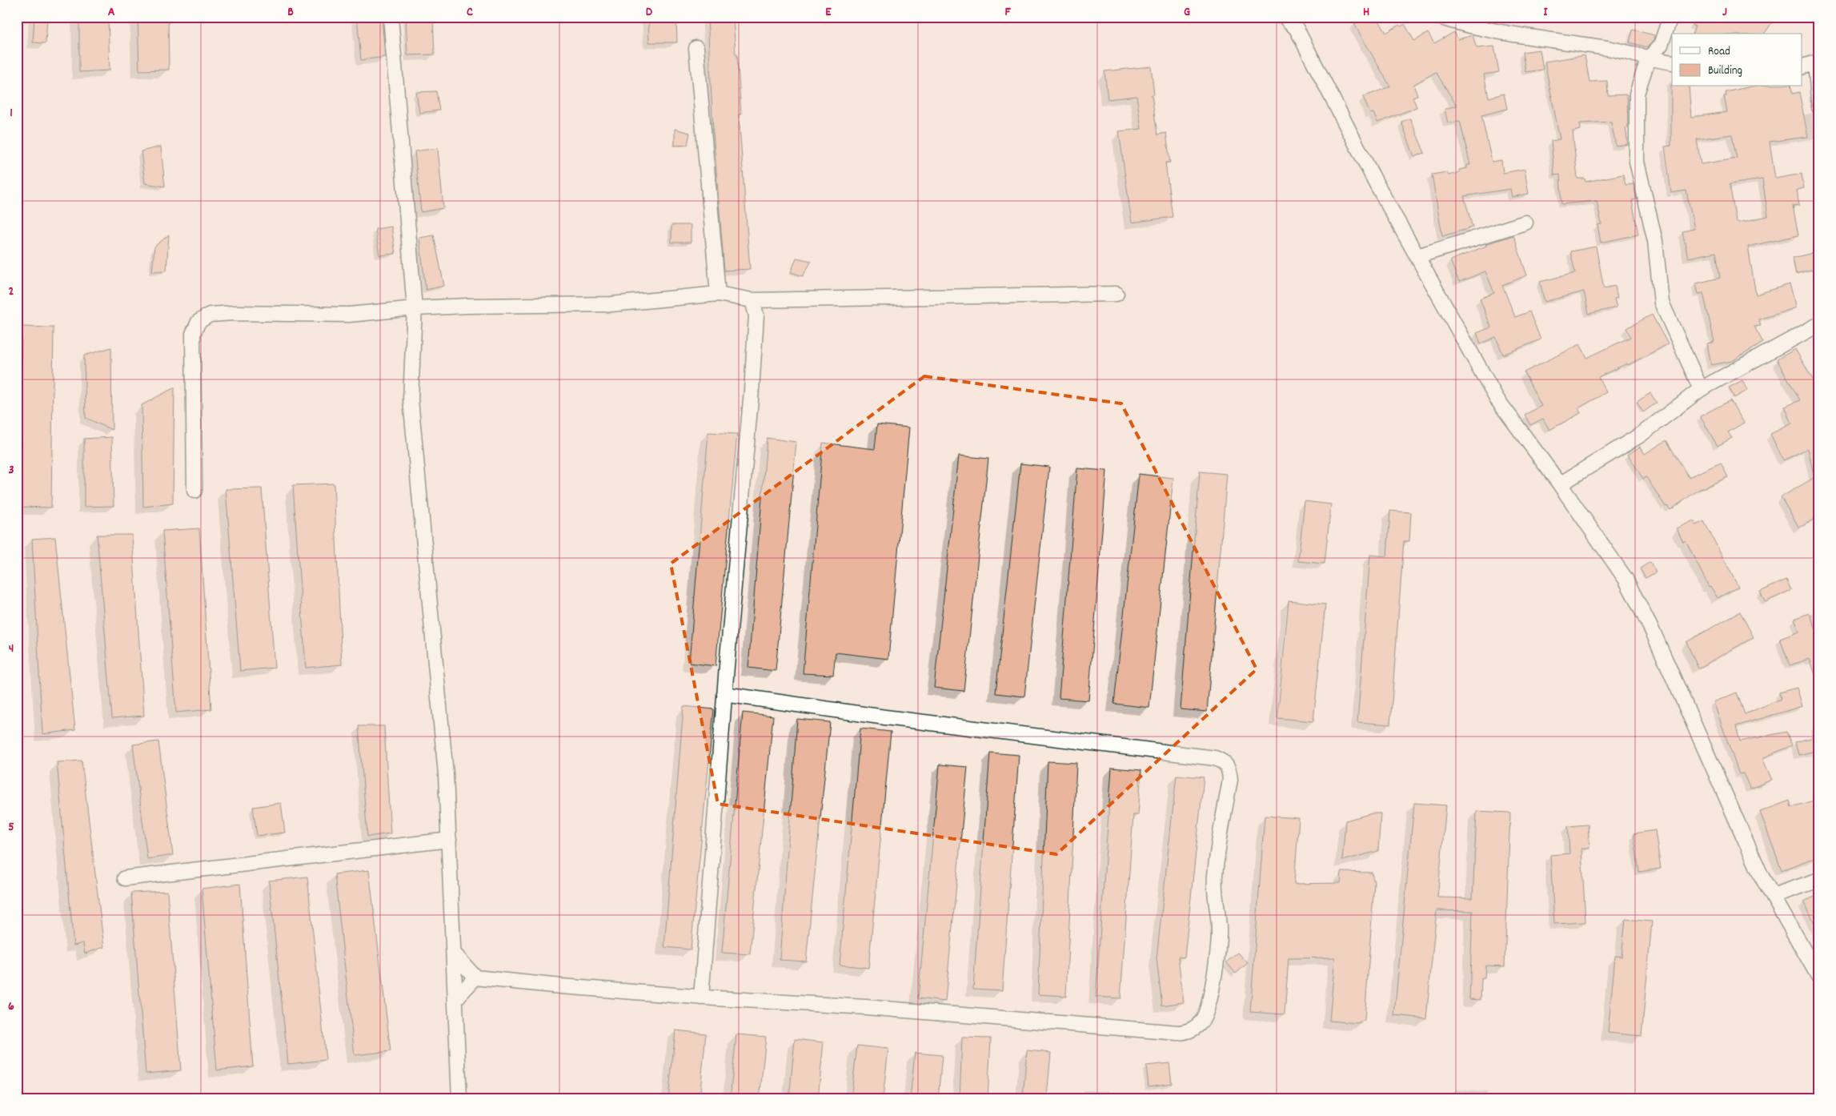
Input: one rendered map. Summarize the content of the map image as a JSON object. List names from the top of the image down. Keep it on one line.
{"legend":["Road","Building"],"grid":{"columns":["A","B","C","D","E","F","G","H","I","J"],"rows":["1","2","3","4","5","6"]}}
